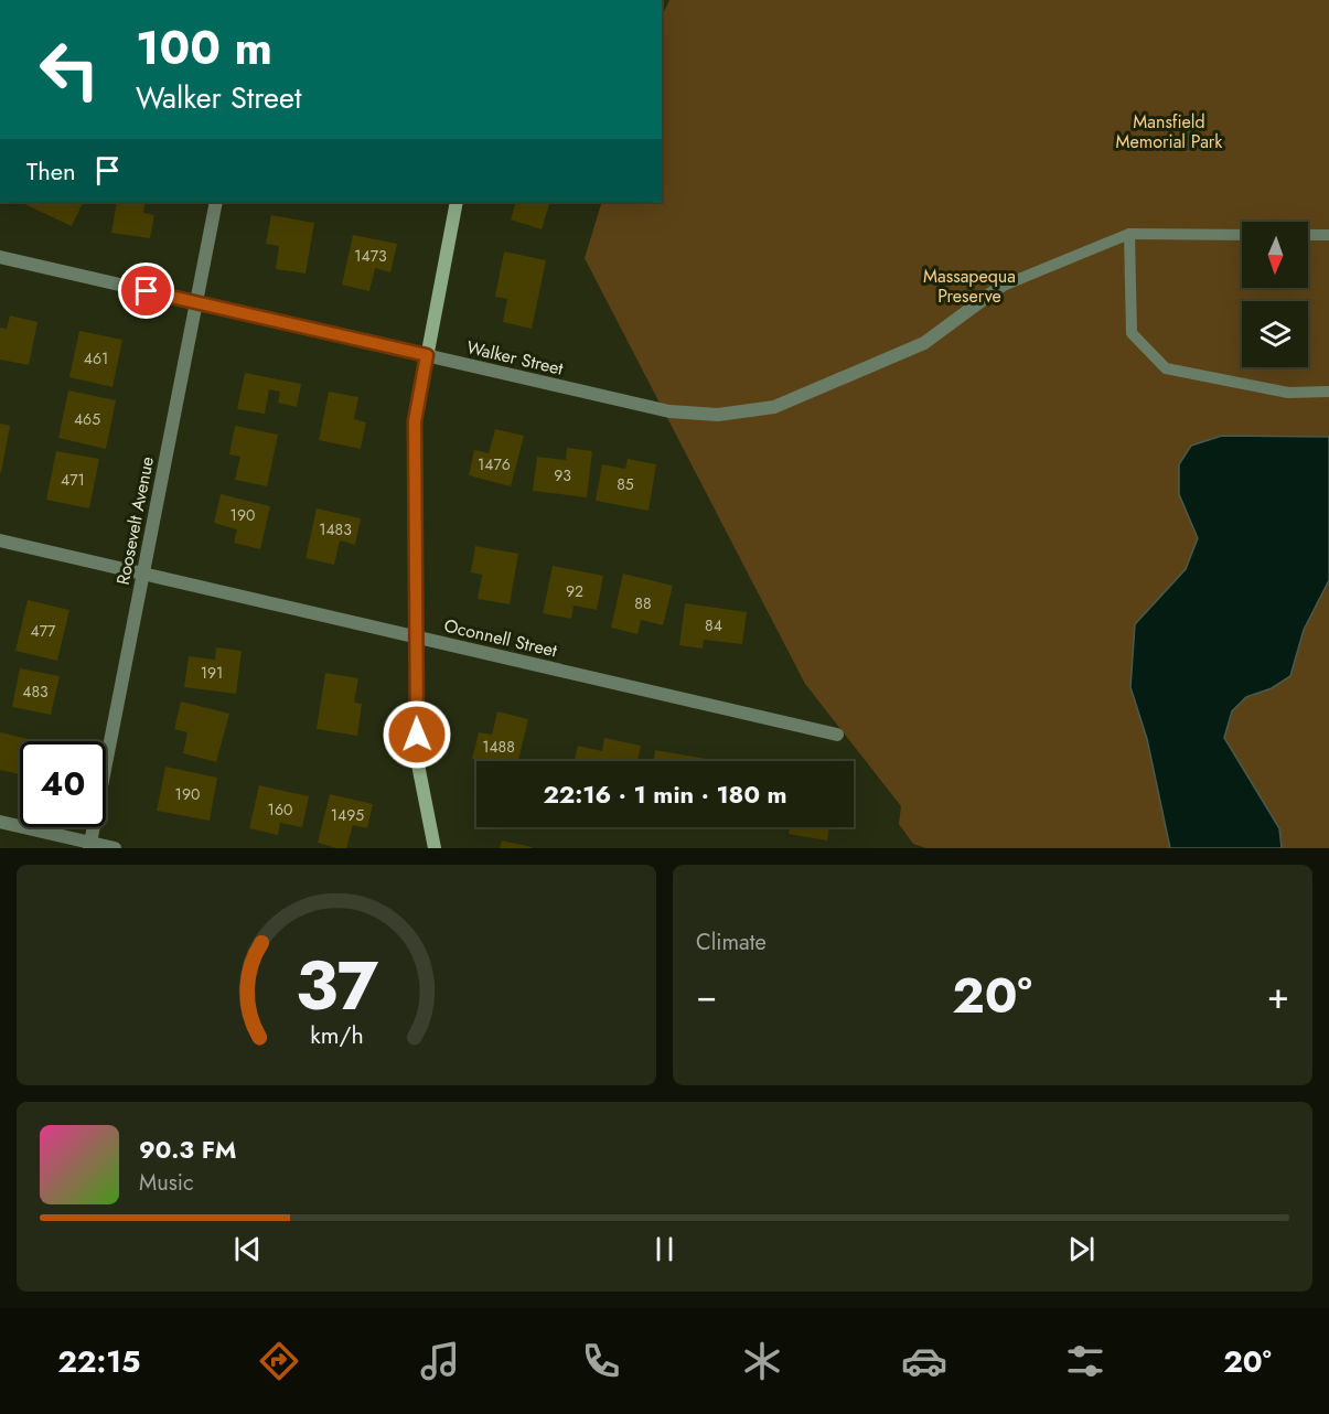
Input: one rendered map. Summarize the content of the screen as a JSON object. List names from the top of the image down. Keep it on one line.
{"streets":{"street":["Walker Street","Roosevelt Avenue","Oconnell Street"]},"crossings":[["Walker Street","Roosevelt Avenue"],["Roosevelt Avenue","Oconnell Street"]],"parks":["Mansfield Memorial Park","Massapequa Preserve"],"house_numbers":["1473","461","465","1476","93","471","85","190","1483","92","88","84","477","191","483","1488","190","160","1495"],"north":"bottom","page":{"turn":["100 m","Walker Street"],"then":"Then","limit":"40","trip":"22:16 · 1 min · 180 m","tile":"Climate","heat":["−","20°","+"],"song":["90.3 FM","Music"],"tabs":["22:15","20°"],"gauge":["37","km/h"]}}
